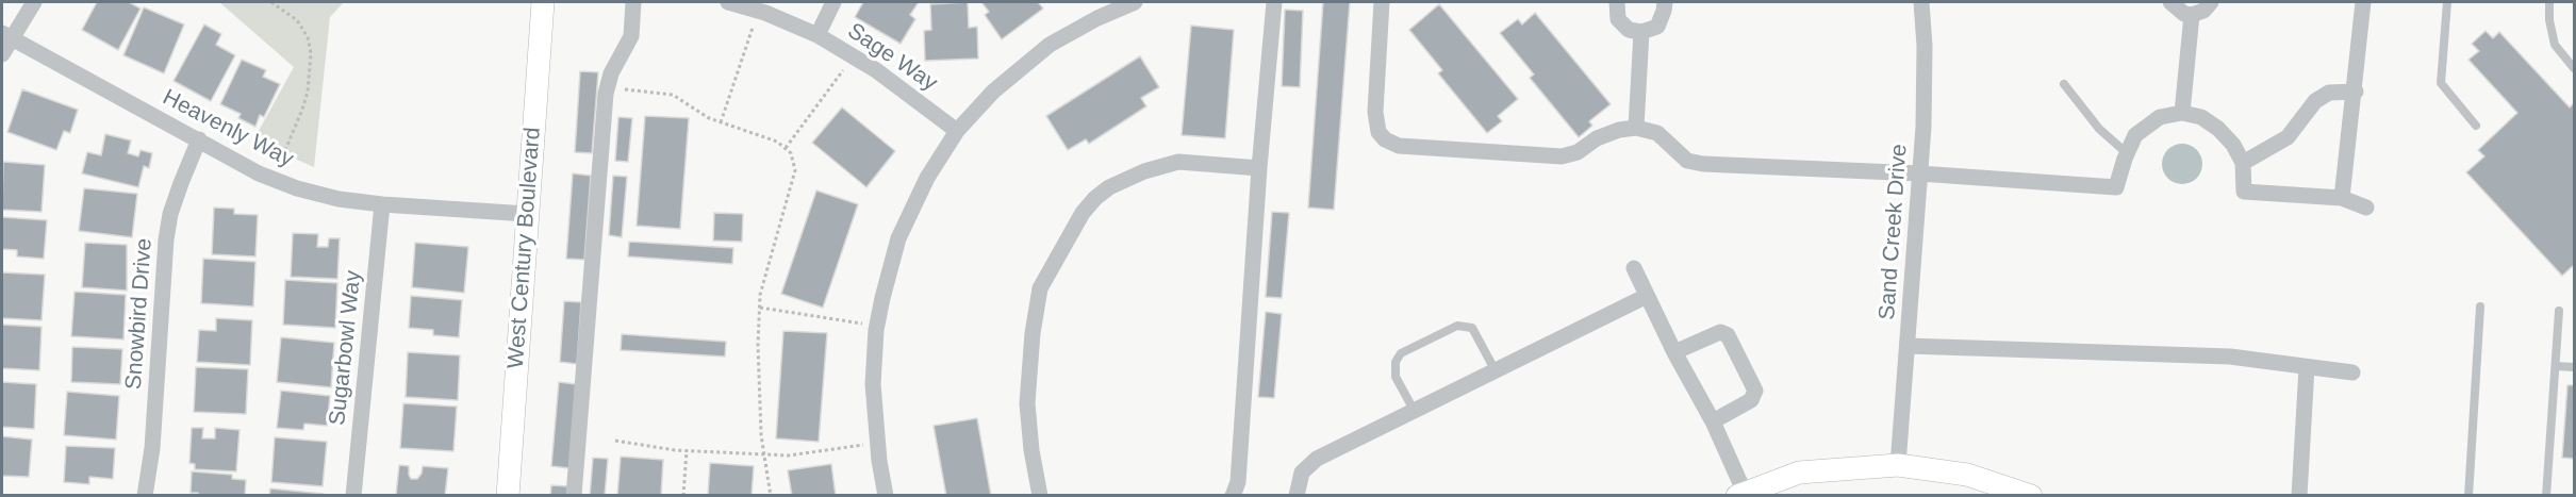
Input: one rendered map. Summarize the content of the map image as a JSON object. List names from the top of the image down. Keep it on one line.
{"streets":{"street":["Sage Way","Heavenly Way","Sand Creek Drive","West Century Boulevard","Snowbird Drive","Sugarbowl Way"]},"crossings":[["Heavenly Way","West Century Boulevard"],["Heavenly Way","Snowbird Drive"],["Heavenly Way","Sugarbowl Way"]]}
